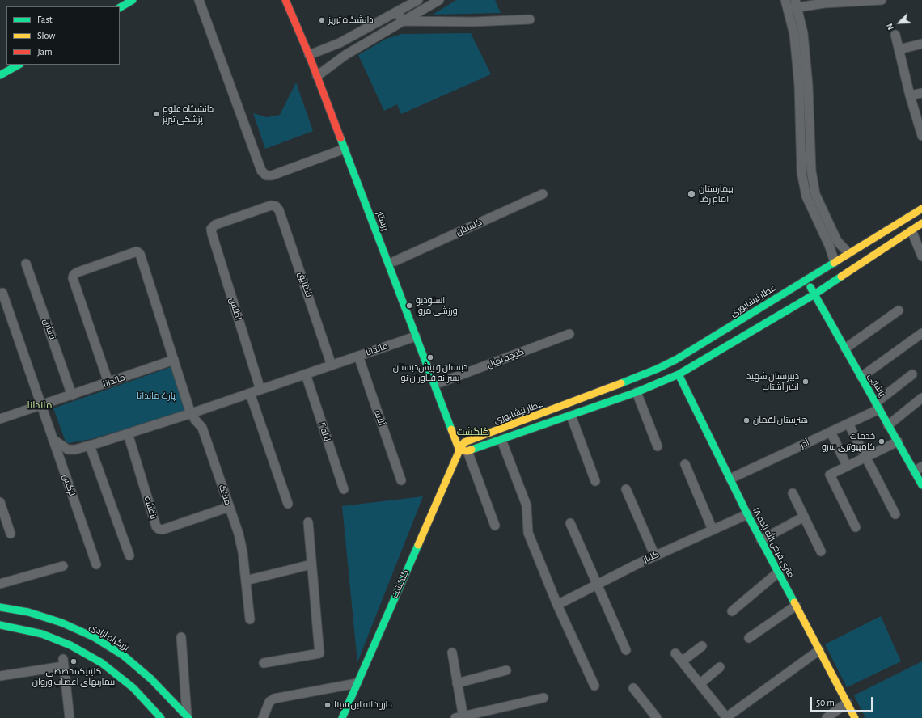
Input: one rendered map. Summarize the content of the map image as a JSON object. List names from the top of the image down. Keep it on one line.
{"streets":{"main road":["پرستار","عطار نیشابوری","پاشایی","۱۸ متری فیض الله زاده","گلگشت","بزرگراه آزادی"],"street":["گلستان","شقایق","اطلس","نسترن","ماندانا","کوچه نهال","آلاله","لاله ۲","آدر","نرگس","میخک","بنفشه","گلنار"]},"crossings":[["پرستار","گلستان"],["پرستار","عطار نیشابوری"],["پرستار","ماندانا"],["پرستار","کوچه نهال"],["پرستار","گلگشت"],["شقایق","اطلس"],["شقایق","ماندانا"],["عطار نیشابوری","پاشایی"],["اطلس","ماندانا"],["نسترن","ماندانا"],["ماندانا","آلاله"],["ماندانا","لاله ۲"],["ماندانا","نرگس"],["ماندانا","میخک"],["ماندانا","بنفشه"],["پاشایی","آدر"],["آدر","۱۸ متری فیض الله زاده"],["میخک","بنفشه"],["۱۸ متری فیض الله زاده","گلنار"]],"districts":["ماندانا","گلگشت"],"parks":["پارک ماندانا"],"places":["دانشگاه تبریز","دانشگاه علوم پزشکی تبریز","بیمارستان امام رضا","استودیو ورزشی مروا","دبستان و پیش‌دبستان پسرانه فناوران نو","دبیرستان شهید اکبر آشتاب","هنرستان لقمان","خدمات کامپیوتری سرو","کلینیک تخصصی بیماریهای اعصاب وروان","داروخانه ابن سینا"],"legend":["Fast","Slow","Jam"],"scale_bar":"50 m","north":"bottom left"}
